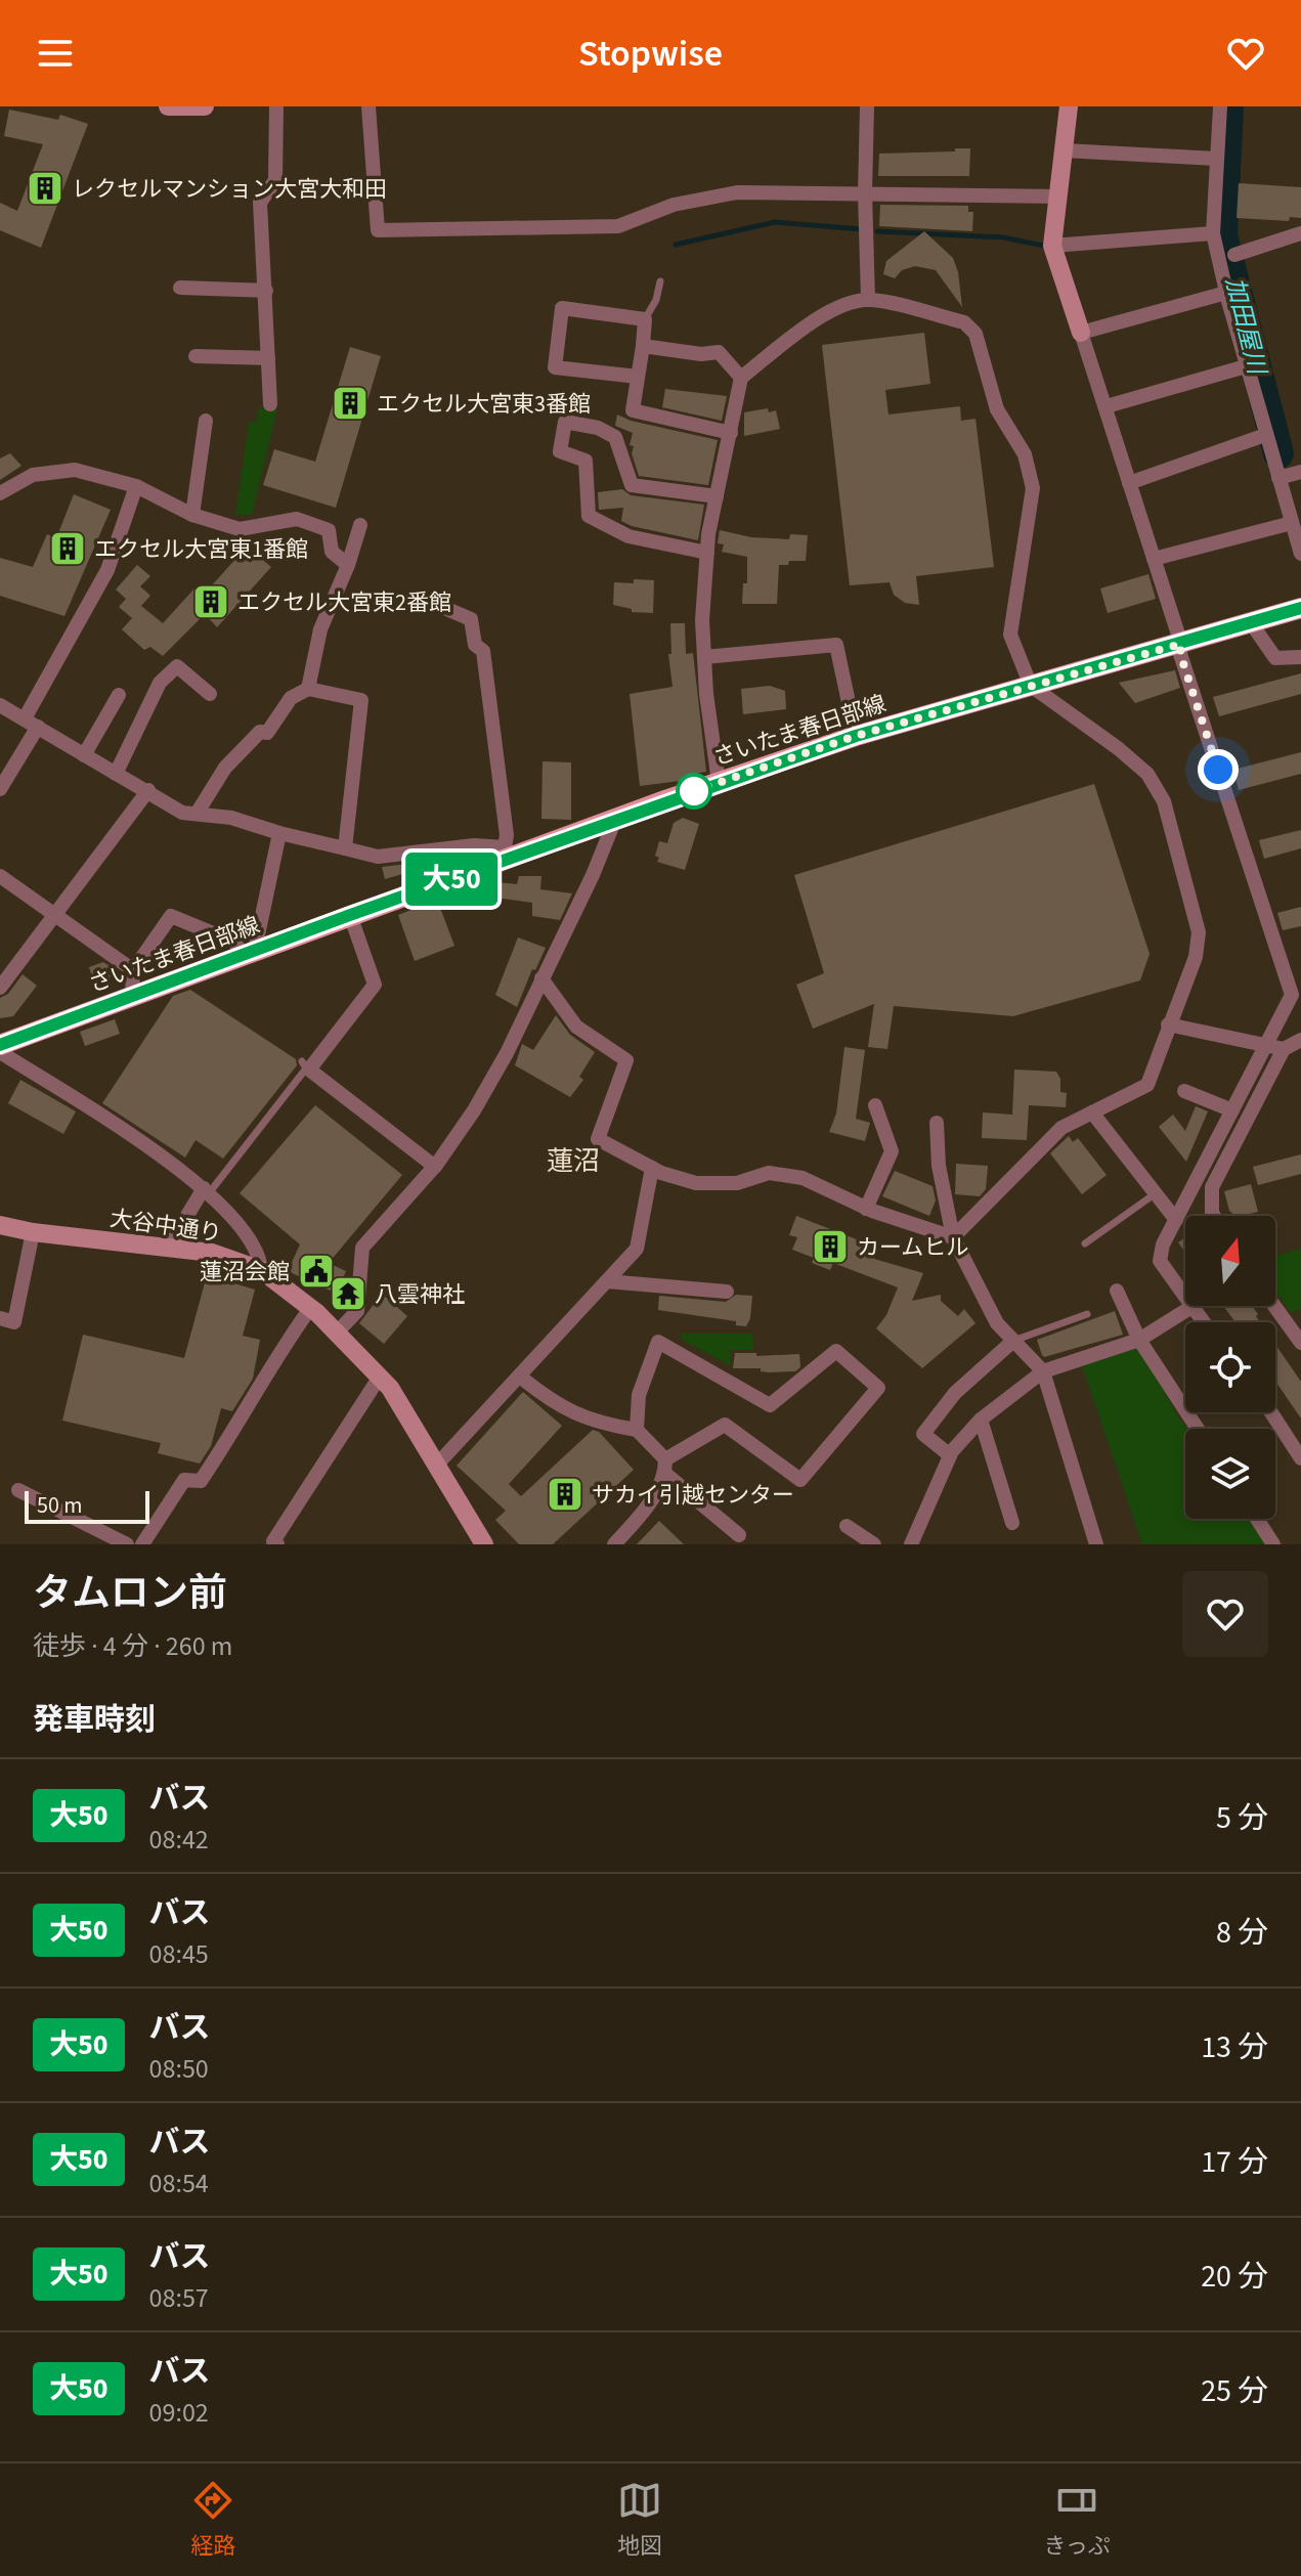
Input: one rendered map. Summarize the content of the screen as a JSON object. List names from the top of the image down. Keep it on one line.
{"streets":{"main road":["さいたま春日部線"],"street":["大谷中通り"]},"districts":["蓮沼"],"water":["加田屋川"],"places":{"building":["レクセルマンション大宮大和田","エクセル大宮東3番館","エクセル大宮東1番館","エクセル大宮東2番館","カームヒル","サカイ引越センター"],"public building":["蓮沼会館"],"temple":["八雲神社"]},"lines":["bus line 大50"],"scale_bar":"50 m","north":"top","page":{"header":"Stopwise","on_map":"大50","scale":"50 m","heading":[["タムロン前","徒歩 · 4 分 · 260 m"],"発車時刻"],"list":[{"mark":"大50","name":"バス","note":"08:42","value":"5 分"},{"mark":"大50","name":"バス","note":"08:45","value":"8 分"},{"mark":"大50","name":"バス","note":"08:50","value":"13 分"},{"mark":"大50","name":"バス","note":"08:54","value":"17 分"},{"mark":"大50","name":"バス","note":"08:57","value":"20 分"},{"mark":"大50","name":"バス","note":"09:02","value":"25 分"}],"tabs":["経路","地図","きっぷ"]}}
